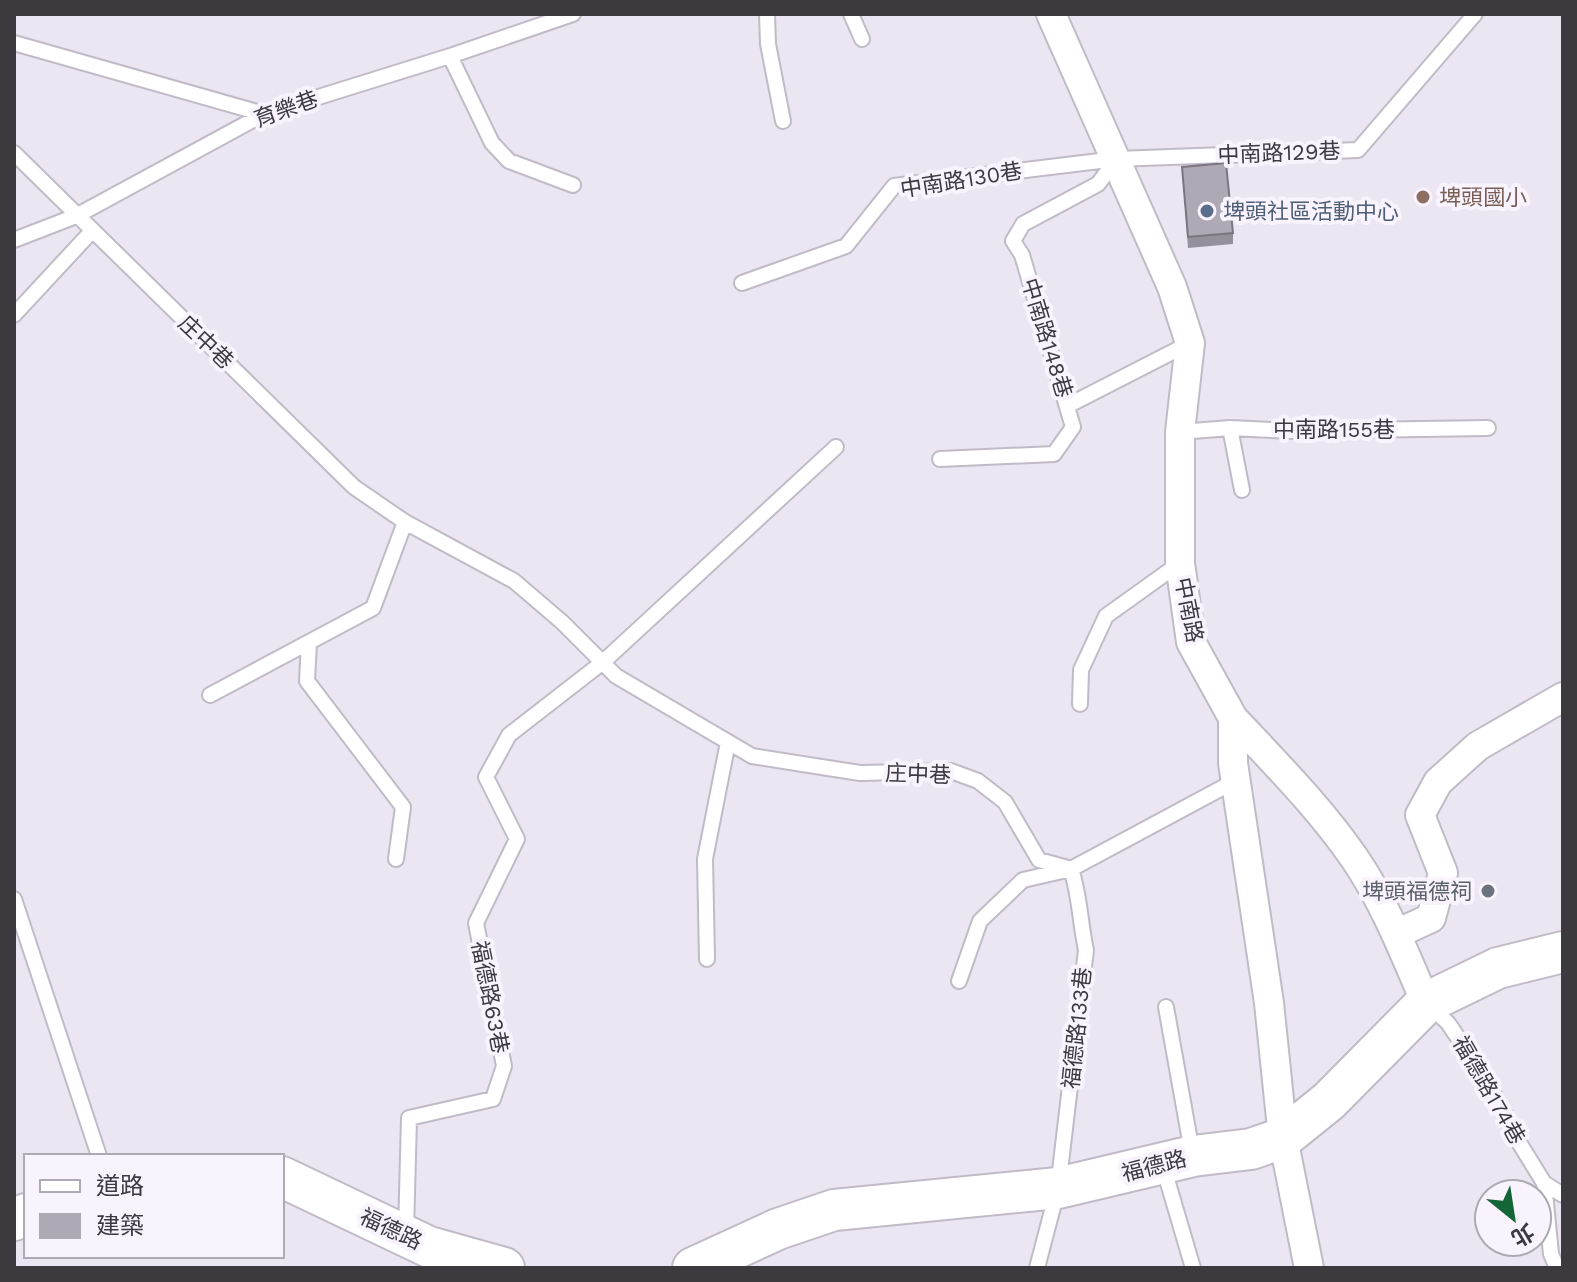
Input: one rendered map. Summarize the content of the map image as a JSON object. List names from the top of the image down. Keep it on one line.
{"streets":{"street":["中南路","福德路"],"lane":["育樂巷","中南路129巷","中南路130巷","中南路148巷","庄中巷","中南路155巷","福德路63巷","福德路133巷","福德路174巷"]},"crossings":[["育樂巷","庄中巷"],["中南路129巷","中南路130巷"],["中南路129巷","中南路148巷"],["中南路129巷","中南路"],["中南路130巷","中南路148巷"],["中南路130巷","中南路"],["中南路148巷","中南路"],["庄中巷","福德路63巷"],["庄中巷","福德路133巷"],["中南路155巷","中南路"],["中南路","福德路"],["福德路63巷","福德路"],["福德路133巷","福德路"],["福德路174巷","福德路"]],"places":["埤頭國小","埤頭社區活動中心","埤頭福德祠"],"legend":["道路","建築"],"north":"bottom right"}
